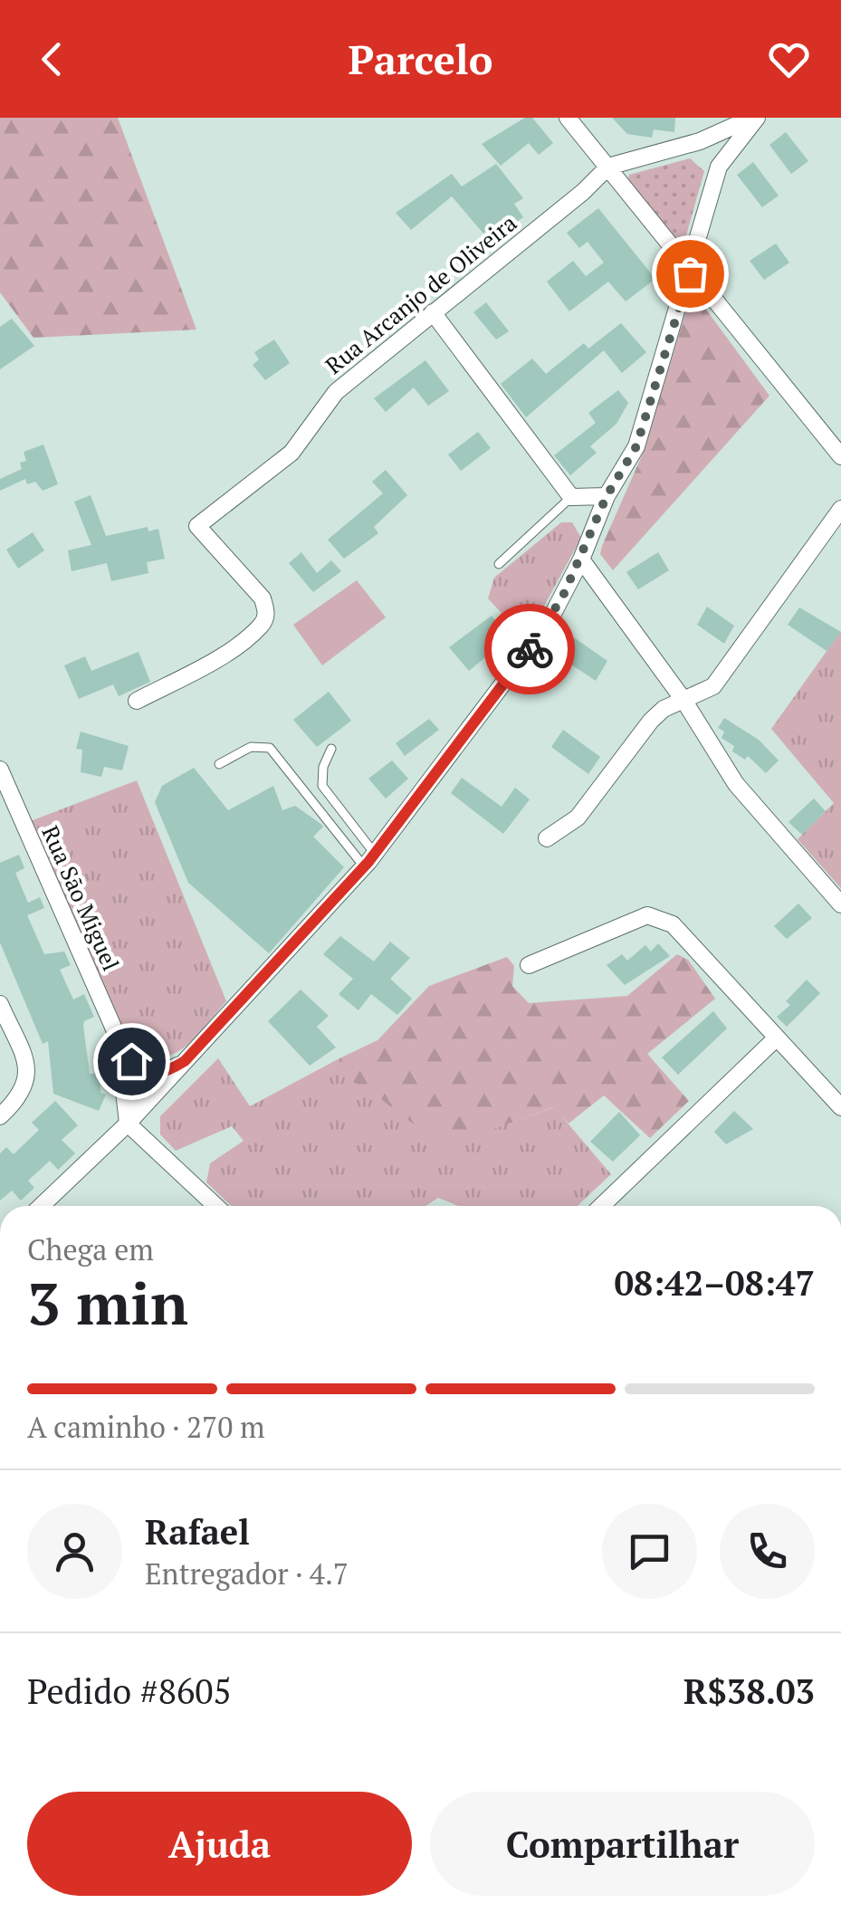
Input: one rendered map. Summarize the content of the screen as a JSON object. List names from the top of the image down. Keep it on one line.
{"streets":{"street":["Rua Arcanjo de Oliveira","Rua São Miguel"]},"page":{"header":"Parcelo","heading":["3 min","Chega em","08:42–08:47"],"panel":["Rafael","Entregador · 4.7","Pedido #8605","R$38.03"],"bar":"A caminho · 270 m","buttons":["Ajuda","Compartilhar"]}}
